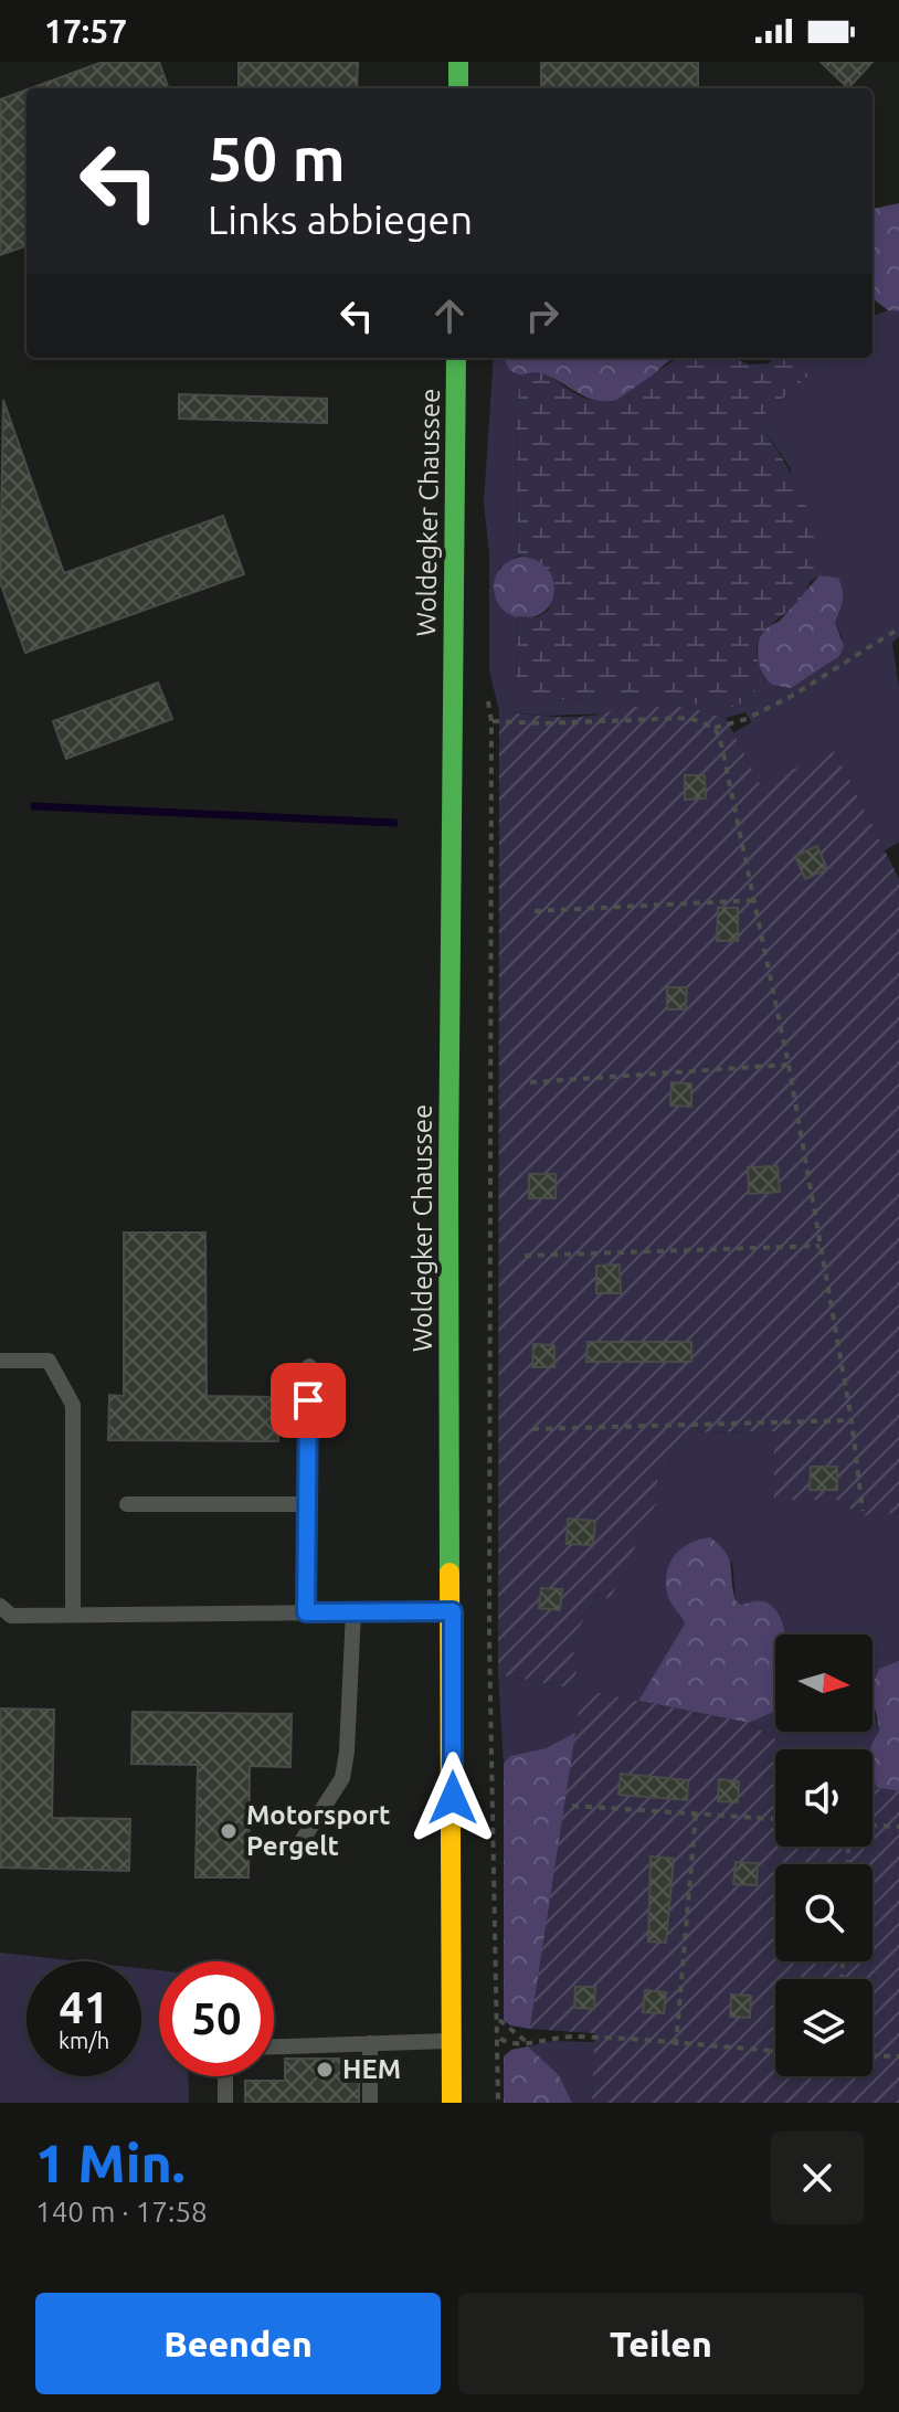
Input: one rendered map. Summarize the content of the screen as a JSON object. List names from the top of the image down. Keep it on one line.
{"streets":{"main road":["Woldegker Chaussee"]},"places":["Motorsport Pergelt","HEM"],"north":"right","page":{"status":"17:57","turn":["50 m","Links abbiegen"],"speed":"41 km/h","limit":"50","heading":["1 Min.","140 m · 17:58"],"buttons":["Beenden","Teilen"]}}
